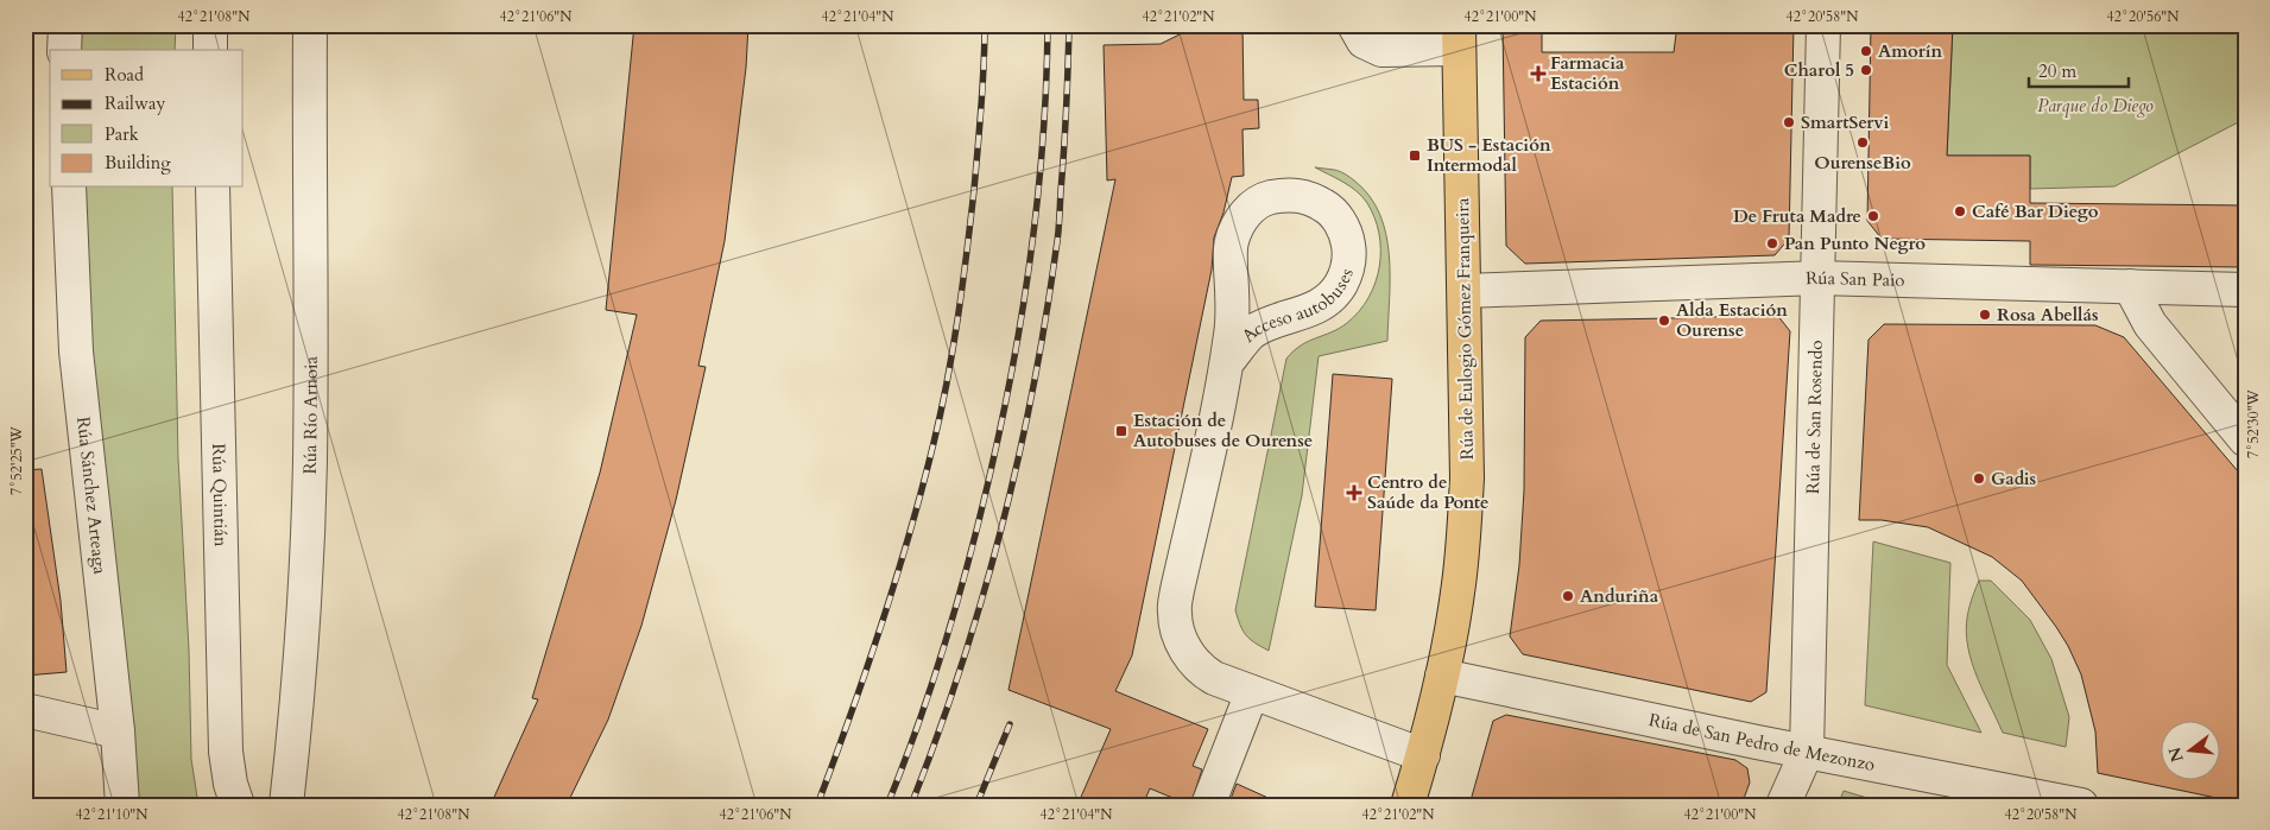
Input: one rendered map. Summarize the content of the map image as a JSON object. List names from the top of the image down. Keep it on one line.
{"streets":{"main road":["Rúa de Eulogio Gómez Franqueira"],"street":["Rúa San Paio","Acceso autobuses","Rúa Río Arnoia","Rúa de San Rosendo","Rúa Sánchez Arteaga","Rúa Quintián","Rúa de San Pedro de Mezonzo"]},"crossings":[["Rúa San Paio","Rúa de Eulogio Gómez Franqueira"],["Rúa San Paio","Rúa de San Rosendo"],["Acceso autobuses","Rúa de Eulogio Gómez Franqueira"],["Rúa de Eulogio Gómez Franqueira","Rúa de San Pedro de Mezonzo"],["Rúa de San Rosendo","Rúa de San Pedro de Mezonzo"]],"parks":["Parque do Diego"],"places":{"other":["Amorín","Charol 5","SmartServi","OurenseBio","Café Bar Diego","De Fruta Madre","Pan Punto Negro","Rosa Abellás","Alda Estación Ourense","Gadis","Anduriña"],"health":["Farmacia Estación","Centro de Saúde da Ponte"],"transit":["BUS - Estación Intermodal","Estación de Autobuses de Ourense"]},"legend":["Road","Railway","Park","Building"],"scale_bar":"20 m","north":"left","coordinates":["42°21'08\"N","42°21'06\"N","42°21'04\"N","42°21'02\"N","42°21'00\"N","42°20'58\"N","42°20'56\"N","7°52'30\"W","7°52'25\"W","42°21'10\"N"]}
